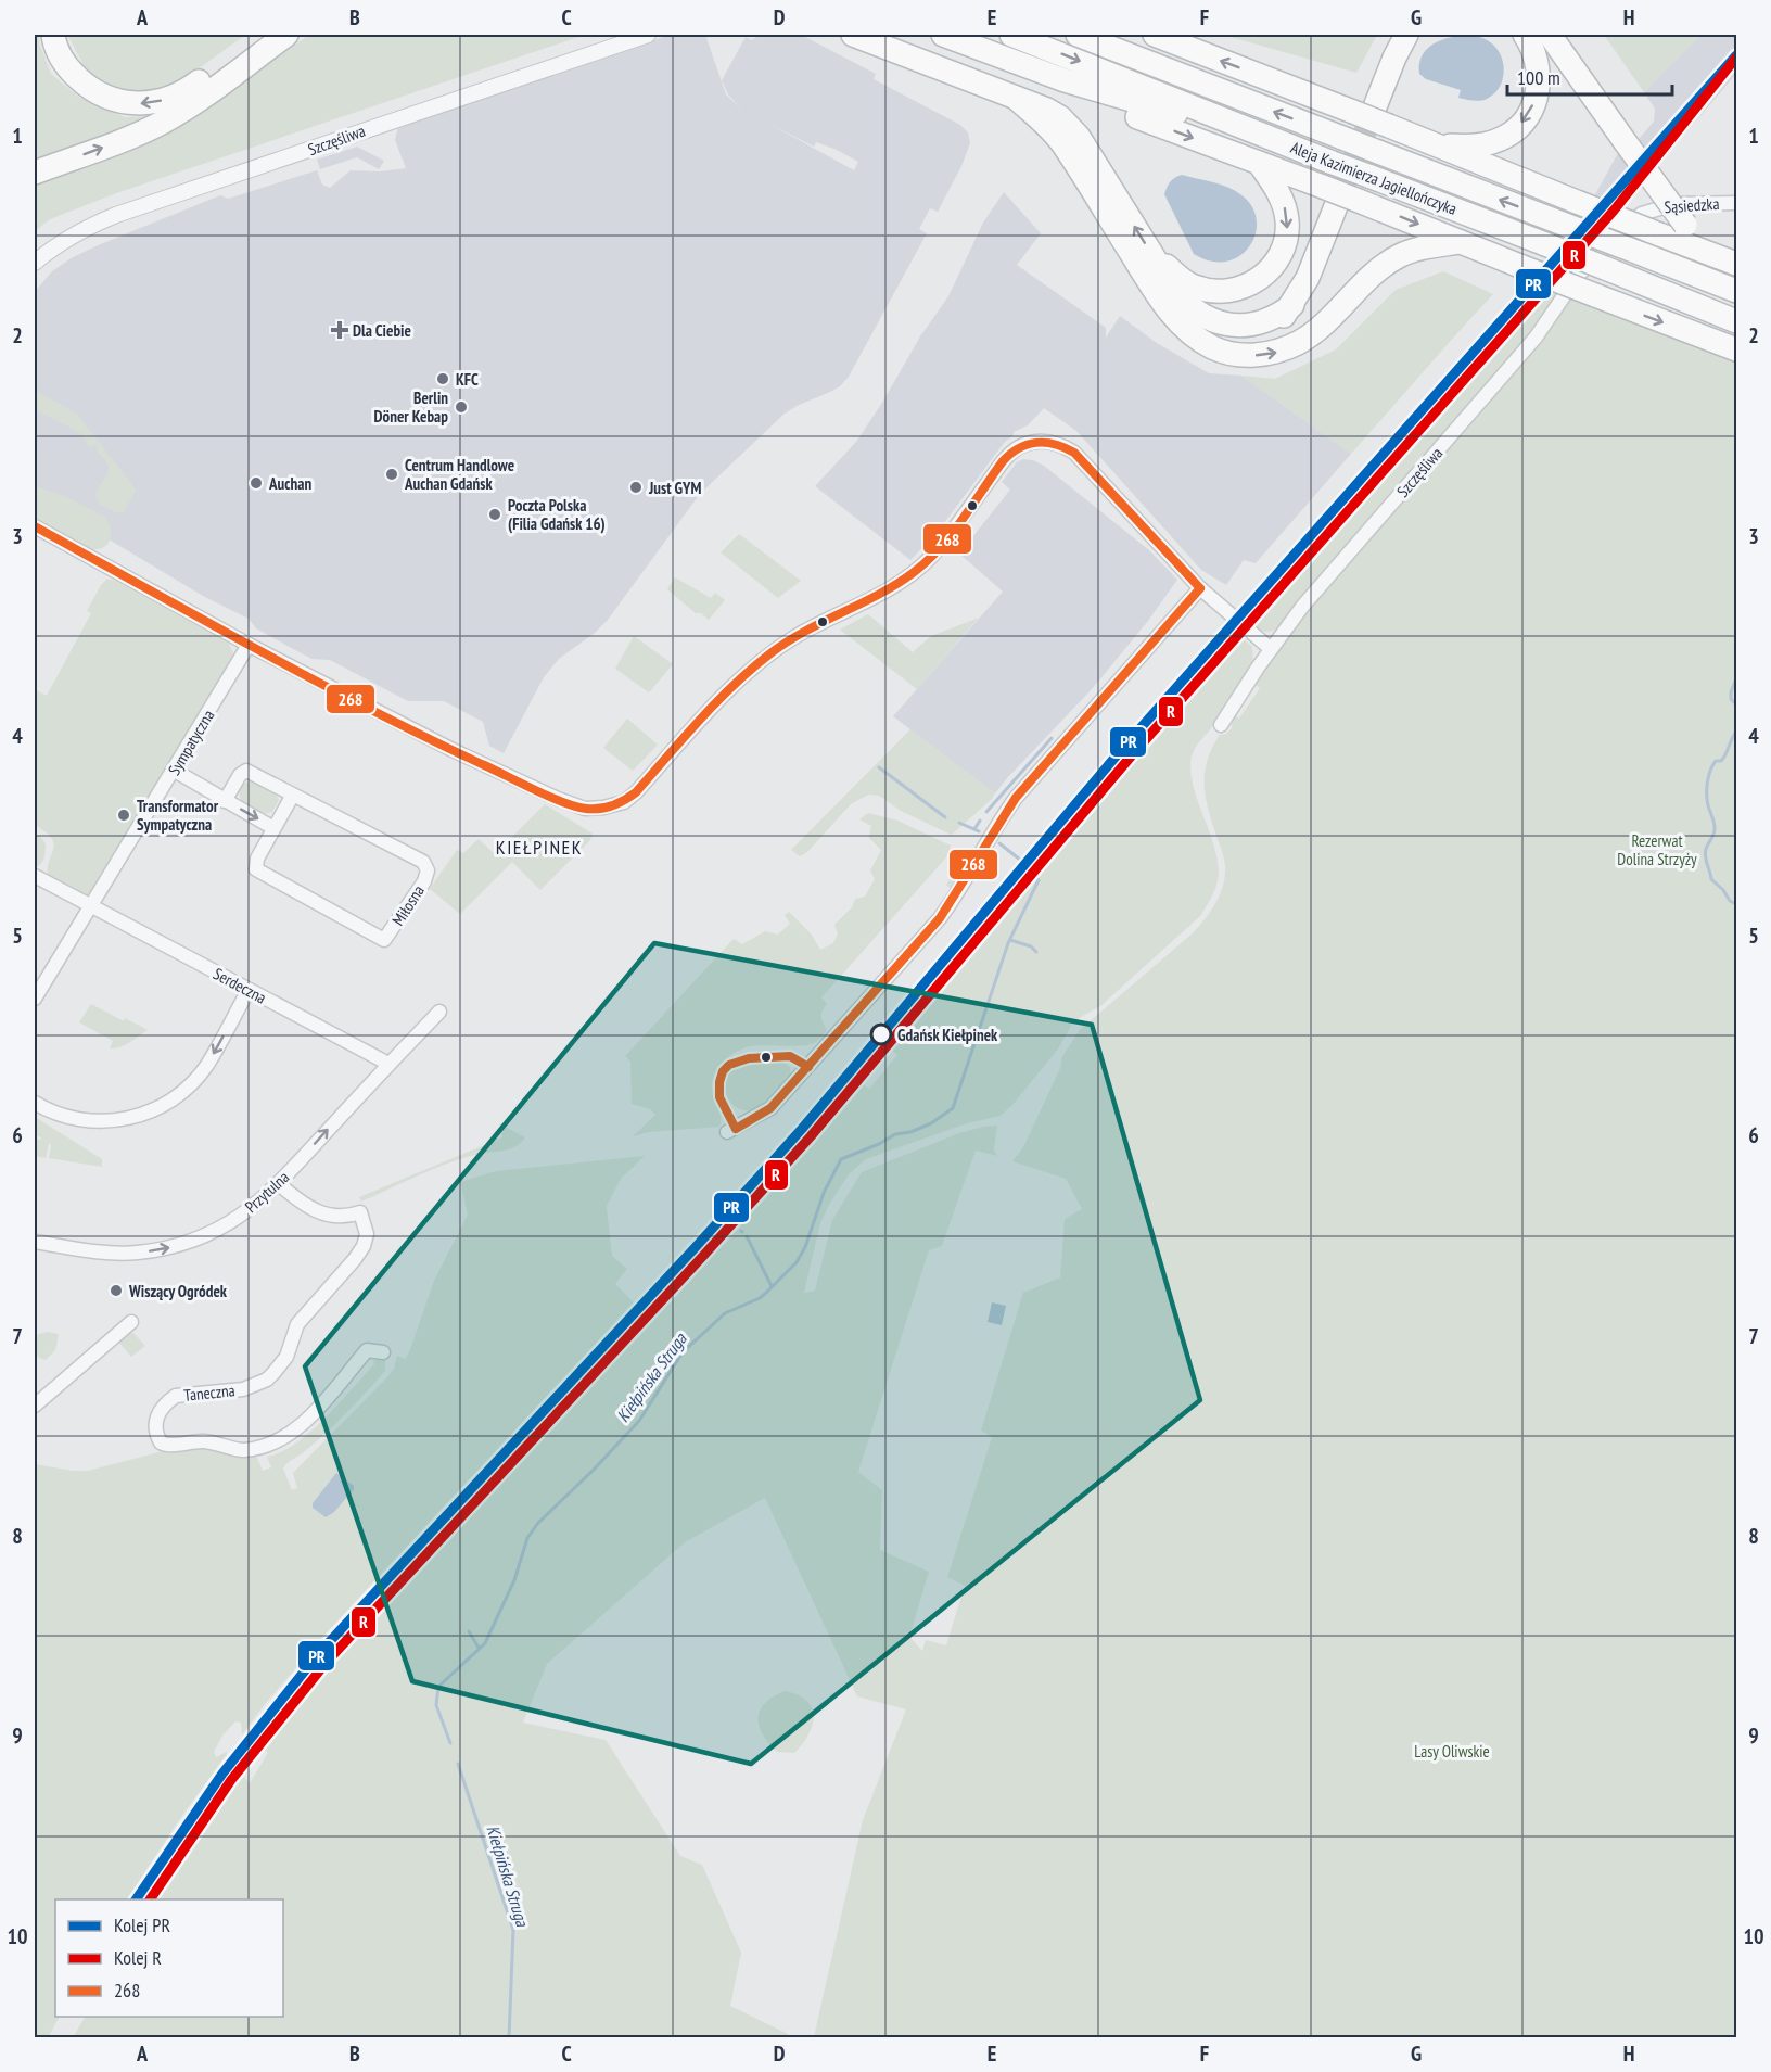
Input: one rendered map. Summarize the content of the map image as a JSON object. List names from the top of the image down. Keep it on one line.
{"streets":{"highway":["Aleja Kazimierza Jagiellończyka"],"street":["Szczęśliwa","Sąsiedzka","Sympatyczna","Miłosna","Serdeczna","Przytulna","Taneczna"]},"crossings":[["Szczęśliwa","Sąsiedzka"],["Sympatyczna","Serdeczna"],["Serdeczna","Przytulna"],["Przytulna","Taneczna"]],"one_way":["Przytulna"],"districts":["KIEŁPINEK"],"water":["Kiełpińska Struga"],"parks":["Rezerwat Dolina Strzyży","Lasy Oliwskie"],"places":{"health":["Dla Ciebie"],"other":["KFC","Berlin Döner Kebap","Centrum Handlowe Auchan Gdańsk","Auchan","Just GYM","Poczta Polska (Filia Gdańsk 16)","Transformator Sympatyczna","Gdańsk Kiełpinek","Wiszący Ogródek"]},"lines":["rail line PR","rail line R","transit line 268"],"legend":["Kolej PR","Kolej R","268"],"scale_bar":"100 m","grid":{"columns":["A","B","C","D","E","F","G","H"],"rows":["1","2","3","4","5","6","7","8","9","10"]}}
